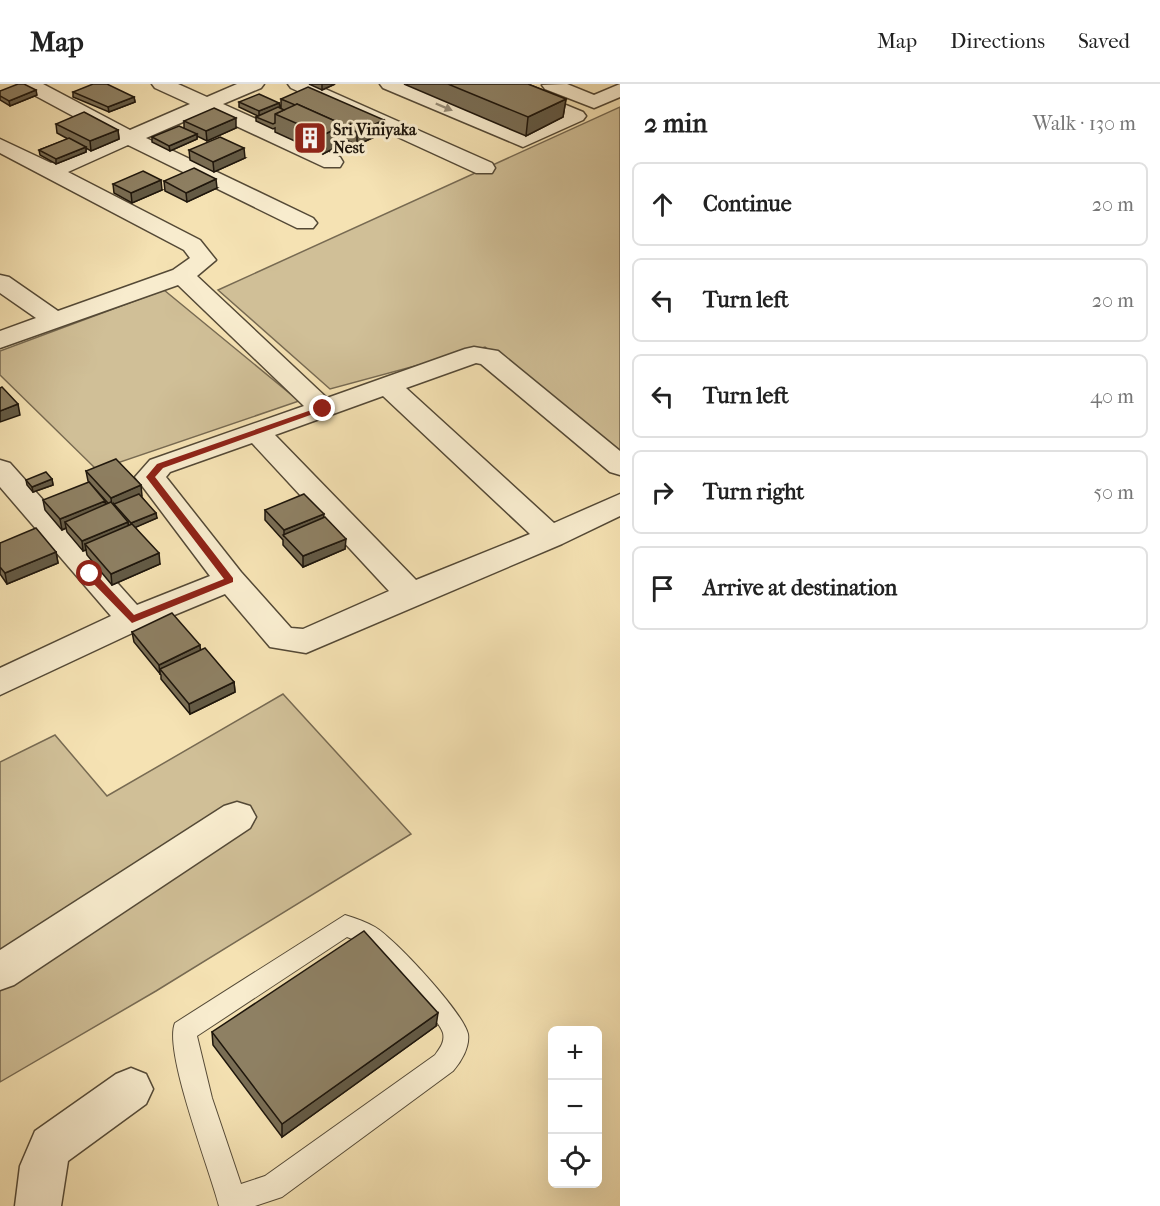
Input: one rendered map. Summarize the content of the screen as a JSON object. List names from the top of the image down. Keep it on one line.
{"places":{"building":["Sri Viniyaka Nest"]},"page":{"header":"Map","nav":["Map","Directions","Saved"],"heading":["2 min","Walk · 130 m"],"list":[["Continue","20 m"],["Turn left","20 m"],["Turn left","40 m"],["Turn right","50 m"],"Arrive at destination"],"map_buttons":["+","−"]}}
